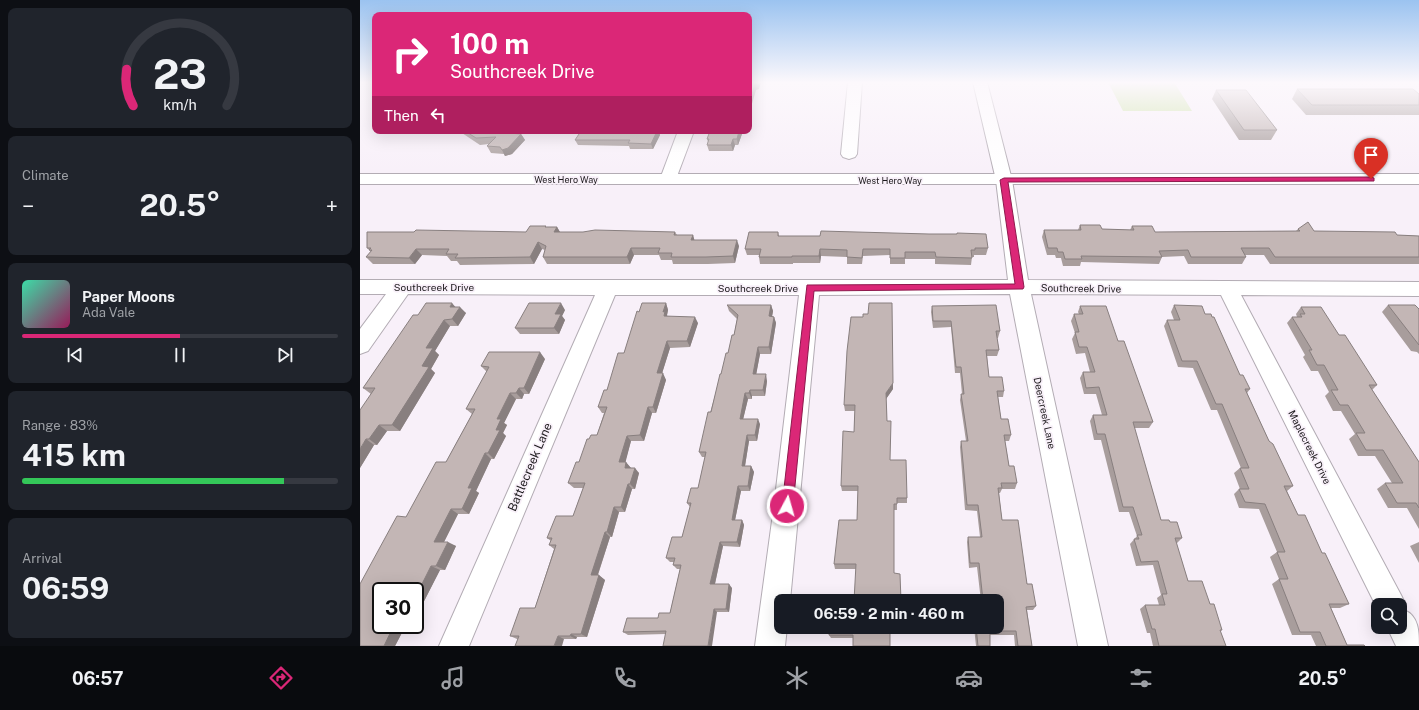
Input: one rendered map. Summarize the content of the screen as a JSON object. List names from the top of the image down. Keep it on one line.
{"streets":{"main road":["West Hero Way"],"street":["Southcreek Drive","Deercreek Lane","Maplecreek Drive","Battlecreek Lane"]},"crossings":[["West Hero Way","Deercreek Lane"],["Southcreek Drive","Deercreek Lane"],["Southcreek Drive","Maplecreek Drive"],["Southcreek Drive","Battlecreek Lane"]],"page":{"turn":["100 m","Southcreek Drive"],"then":"Then","tile":["Climate",["Range · 83%","415 km"],["Arrival","06:59"]],"heat":["−","20.5°","+"],"song":["Paper Moons","Ada Vale"],"limit":"30","trip":"06:59 · 2 min · 460 m","tabs":["06:57","20.5°"],"gauge":["23","km/h"]}}
